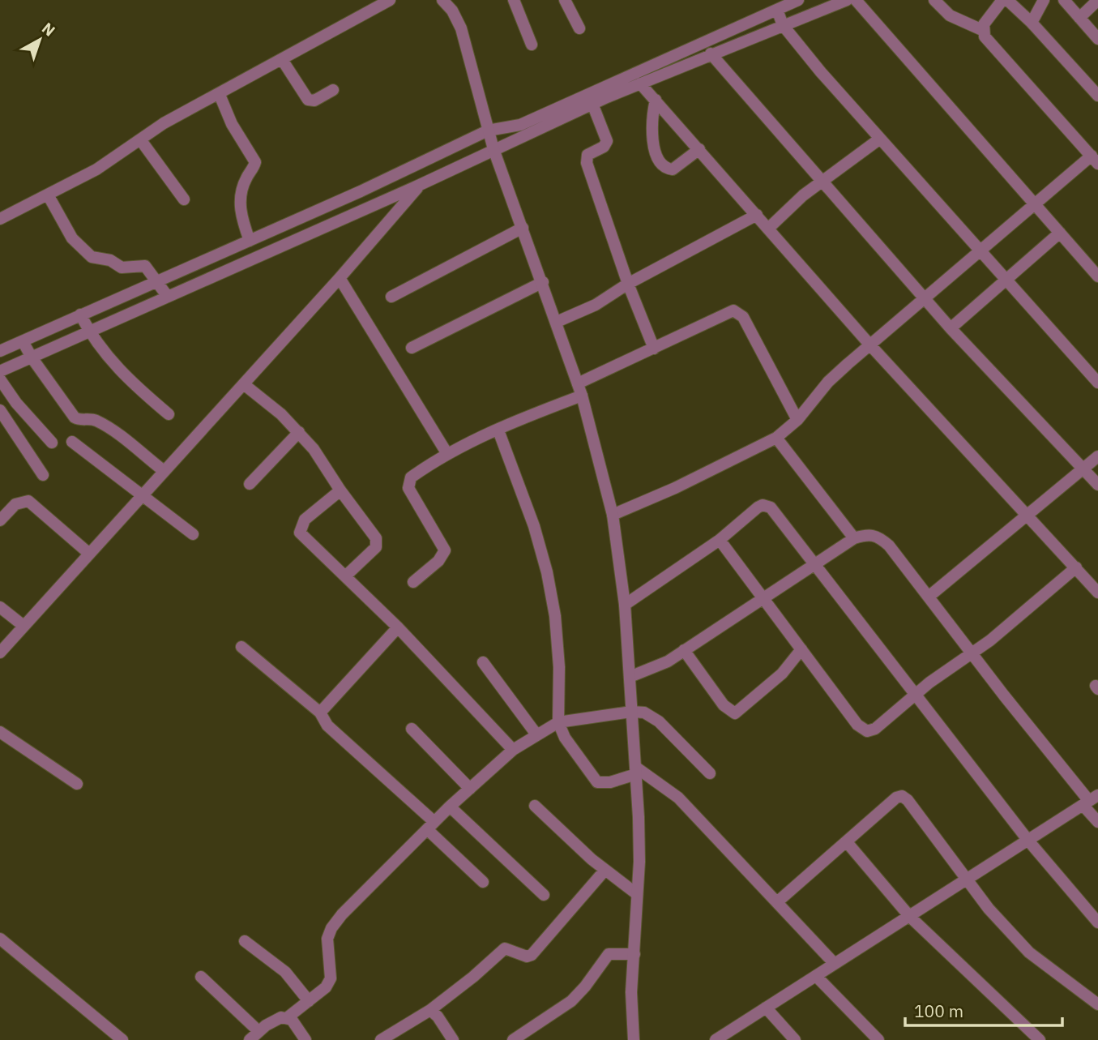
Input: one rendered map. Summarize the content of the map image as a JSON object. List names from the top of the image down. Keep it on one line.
{"scale_bar":"100 m","north":"top right"}
